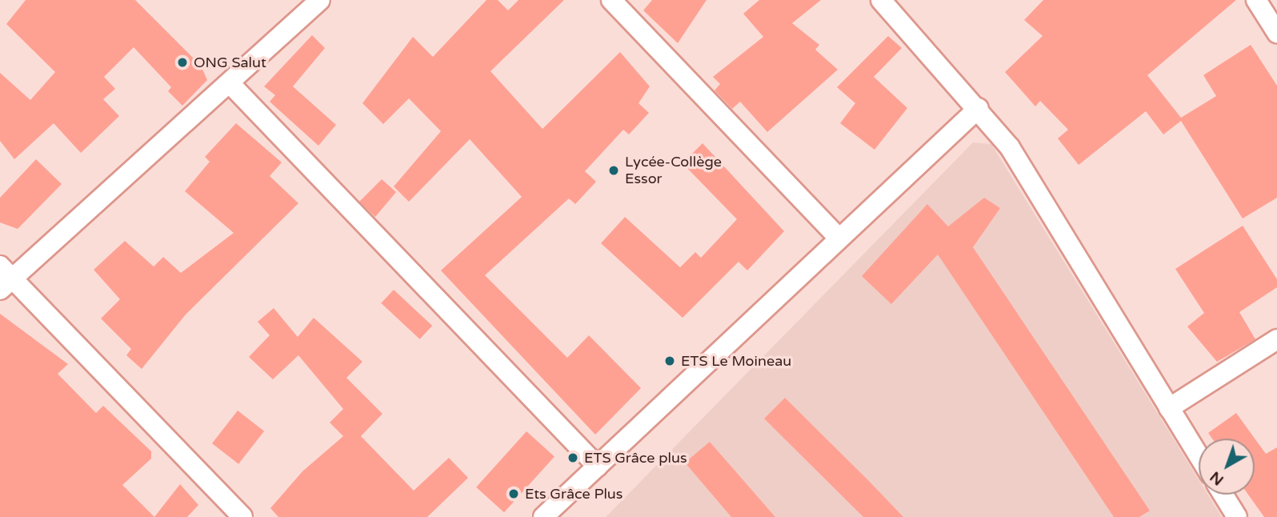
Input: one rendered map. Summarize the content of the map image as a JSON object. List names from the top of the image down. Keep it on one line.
{"places":["ONG Salut","Lycée-Collège Essor","ETS Le Moineau","ETS Grâce plus","Ets Grâce Plus"],"north":"bottom left"}
